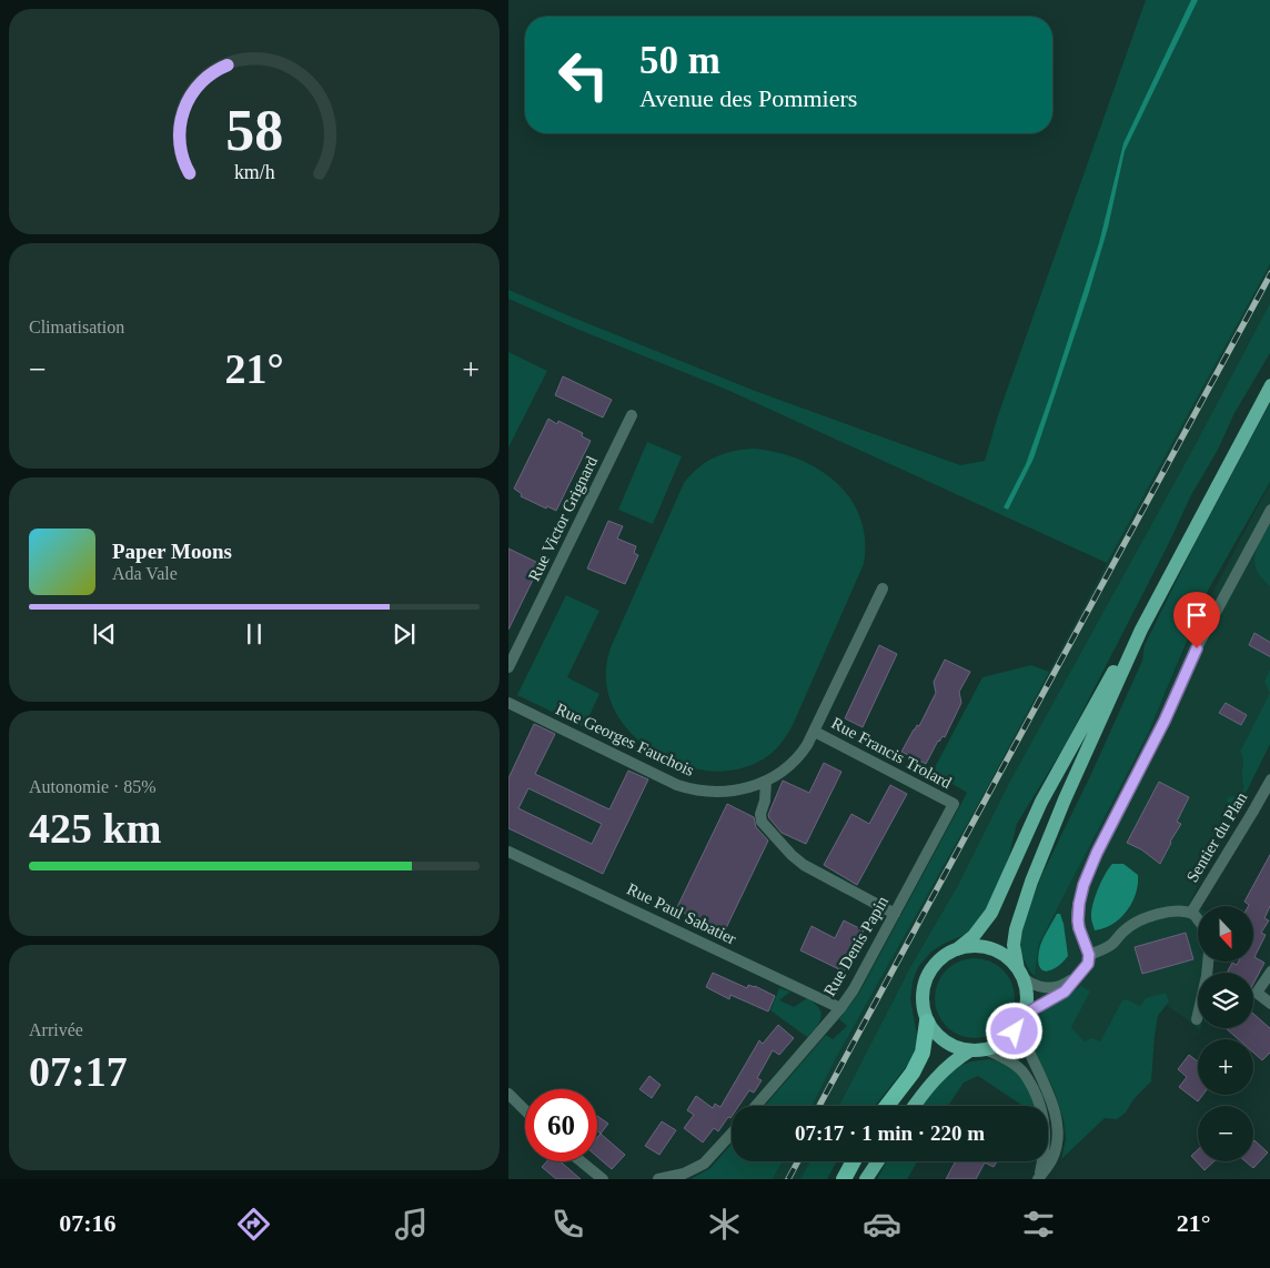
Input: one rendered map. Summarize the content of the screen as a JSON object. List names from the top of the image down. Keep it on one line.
{"streets":{"street":["Rue Victor Grignard","Rue Georges Fauchois","Rue Francis Trolard","Sentier du Plan","Rue Paul Sabatier","Rue Denis Papin"]},"crossings":[["Rue Georges Fauchois","Rue Francis Trolard"],["Rue Francis Trolard","Rue Denis Papin"],["Rue Paul Sabatier","Rue Denis Papin"]],"north":"bottom","page":{"turn":["50 m","Avenue des Pommiers"],"tile":["Climatisation",["Autonomie · 85%","425 km"],["Arrivée","07:17"]],"heat":["−","21°","+"],"song":["Paper Moons","Ada Vale"],"map_buttons":["+","−"],"limit":"60","trip":"07:17 · 1 min · 220 m","tabs":["07:16","21°"],"gauge":["58","km/h"]}}
